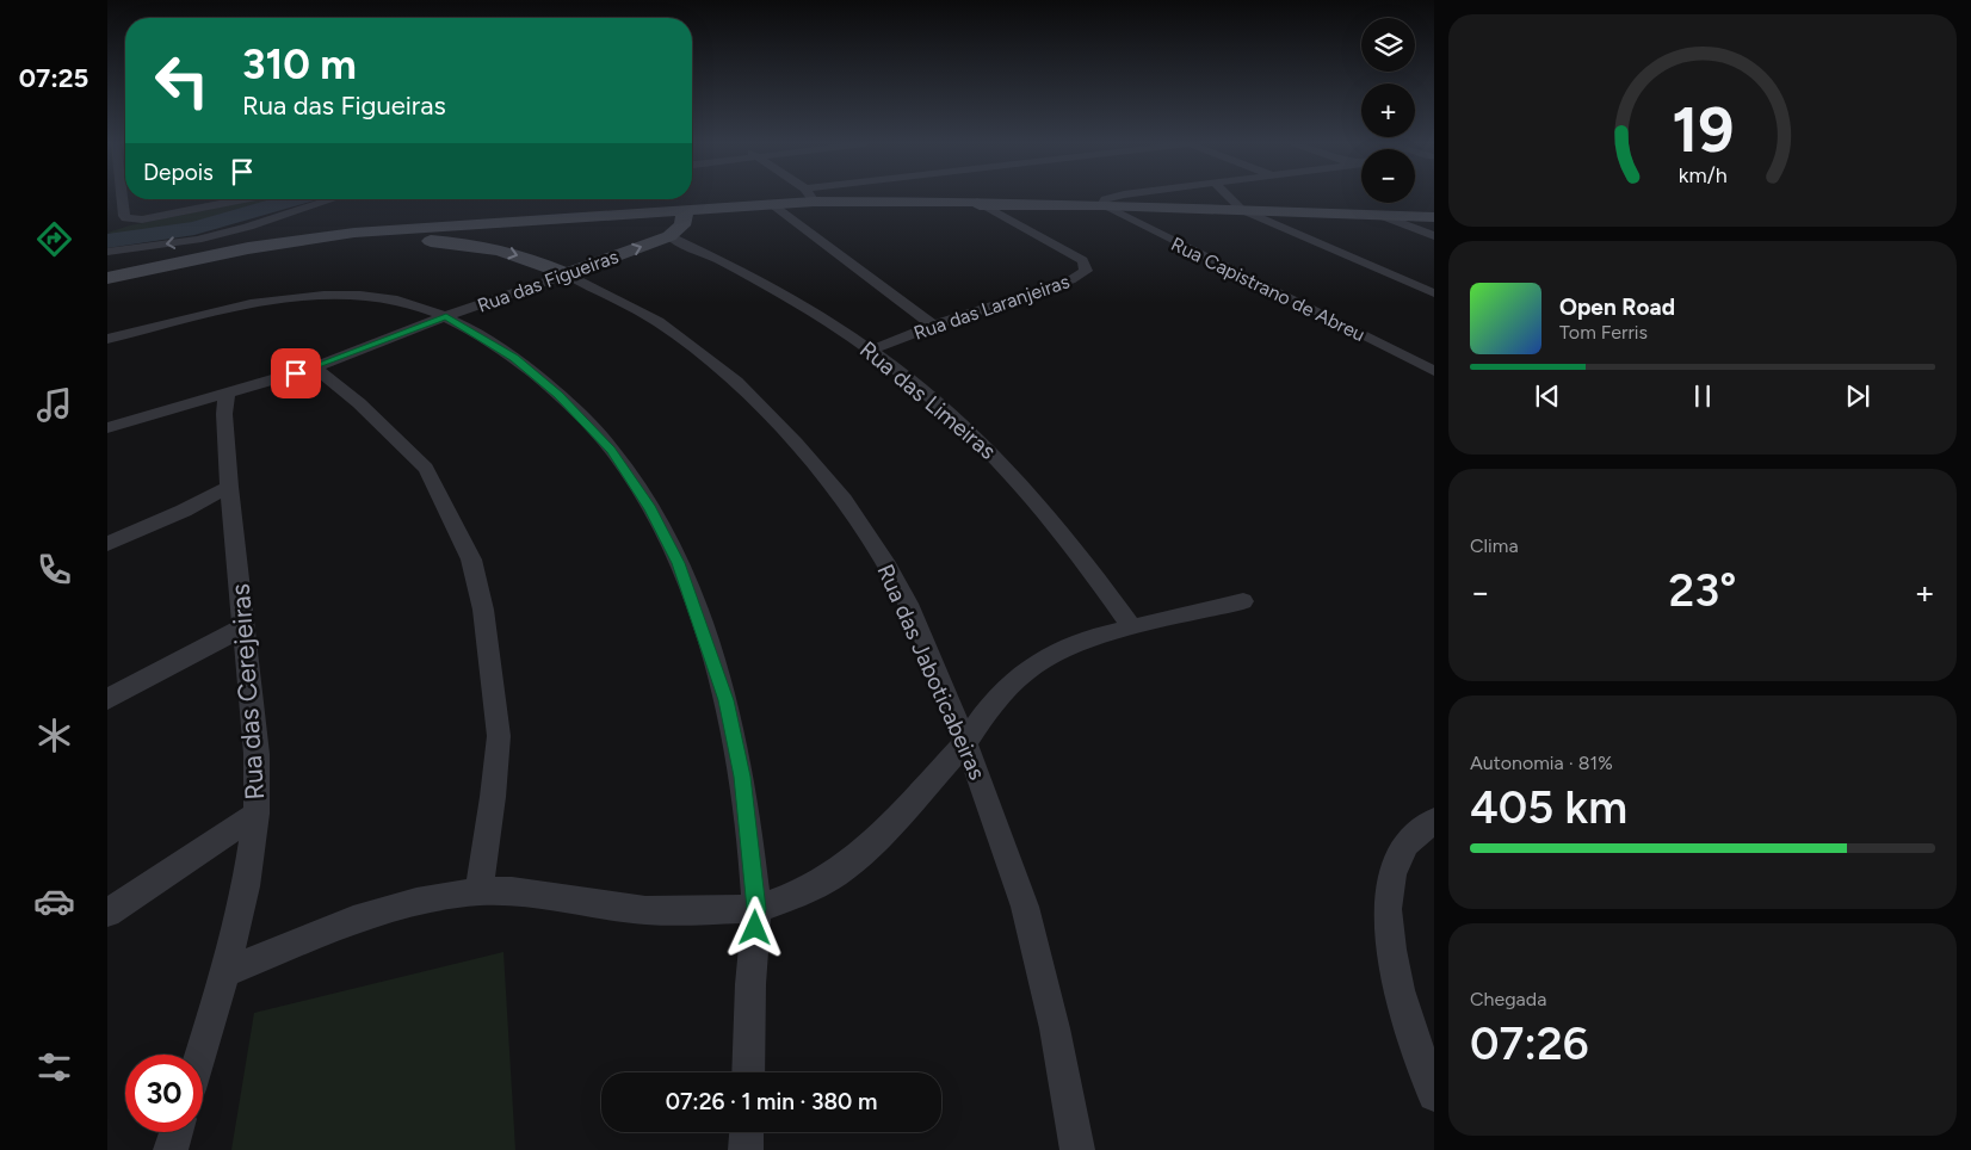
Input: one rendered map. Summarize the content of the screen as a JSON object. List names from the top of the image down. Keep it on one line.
{"streets":{"street":["Rua das Figueiras","Rua Capistrano de Abreu","Rua das Laranjeiras","Rua das Limeiras","Rua das Jaboticabeiras","Rua das Cerejeiras"]},"crossings":[["Rua das Figueiras","Rua das Limeiras"],["Rua das Figueiras","Rua das Jaboticabeiras"],["Rua das Figueiras","Rua das Cerejeiras"],["Rua das Laranjeiras","Rua das Limeiras"]],"page":{"tabs":"07:25","map_buttons":["+","−"],"turn":["310 m","Rua das Figueiras"],"then":"Depois","song":["Open Road","Tom Ferris"],"tile":["Clima",["Autonomia · 81%","405 km"],["Chegada","07:26"]],"heat":["−","23°","+"],"limit":"30","trip":"07:26 · 1 min · 380 m","gauge":["19","km/h"]}}
